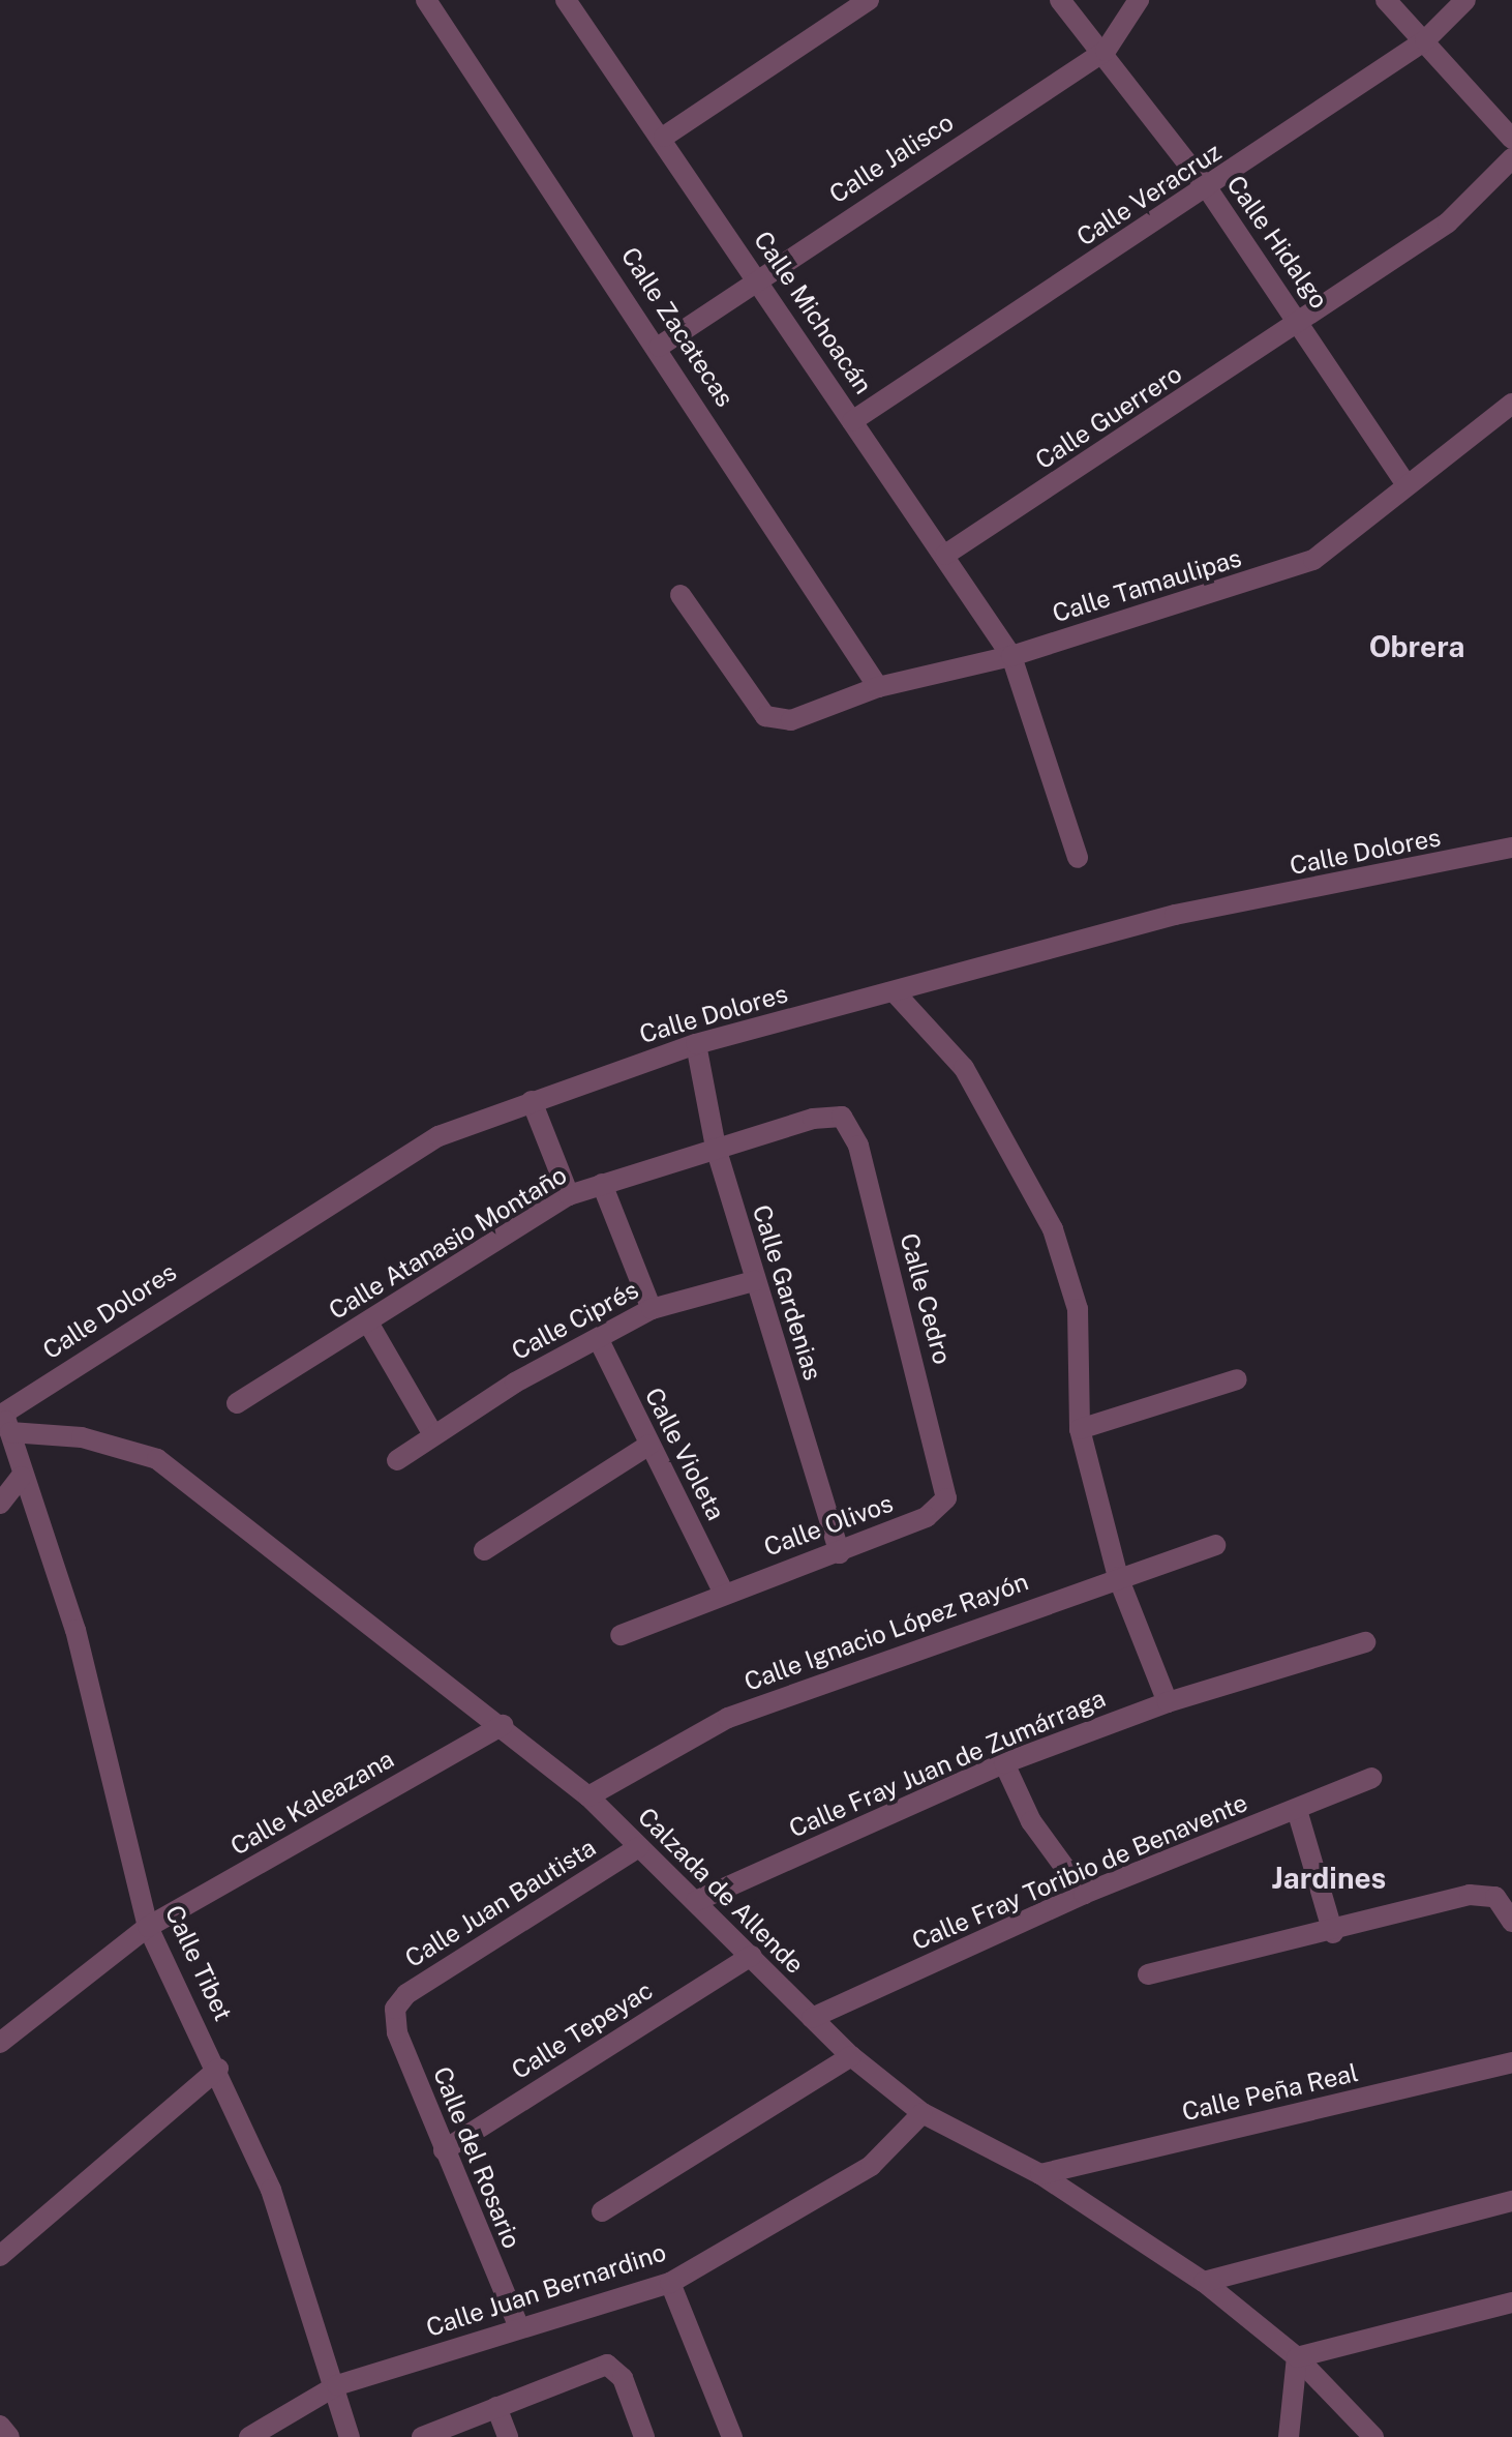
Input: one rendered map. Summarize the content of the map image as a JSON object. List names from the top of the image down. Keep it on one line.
{"streets":{"street":["Calle Jalisco","Calle Veracruz","Calle Hidalgo","Calle Michoacán","Calle Zacatecas","Calle Guerrero","Calle Tamaulipas","Calle Dolores","Calle Atanasio Montaño","Calle Gardenias","Calle Cedro","Calle Ciprés","Calle Violeta","Calle Olivos","Calle Ignacio López Rayón","Calle Fray Juan de Zumárraga","Calle Kaleazana","Calle Fray Toribio de Benavente","Calzada de Allende","Calle Juan Bautista","Calle Tibet","Calle Tepeyac","Calle Peña Real","Calle del Rosario","Calle Juan Bernardino"]},"crossings":[["Calle Jalisco","Calle Hidalgo"],["Calle Jalisco","Calle Michoacán"],["Calle Jalisco","Calle Zacatecas"],["Calle Veracruz","Calle Hidalgo"],["Calle Veracruz","Calle Michoacán"],["Calle Hidalgo","Calle Guerrero"],["Calle Hidalgo","Calle Tamaulipas"],["Calle Michoacán","Calle Guerrero"],["Calle Michoacán","Calle Tamaulipas"],["Calle Zacatecas","Calle Tamaulipas"],["Calle Dolores","Calle Gardenias"],["Calle Dolores","Calzada de Allende"],["Calle Dolores","Calle Tibet"],["Calle Atanasio Montaño","Calle Gardenias"],["Calle Atanasio Montaño","Calle Cedro"],["Calle Gardenias","Calle Ciprés"],["Calle Gardenias","Calle Olivos"],["Calle Cedro","Calle Olivos"],["Calle Ciprés","Calle Violeta"],["Calle Violeta","Calle Olivos"],["Calle Ignacio López Rayón","Calzada de Allende"],["Calle Fray Juan de Zumárraga","Calzada de Allende"],["Calle Kaleazana","Calzada de Allende"],["Calle Kaleazana","Calle Tibet"],["Calle Fray Toribio de Benavente","Calzada de Allende"],["Calzada de Allende","Calle Juan Bautista"],["Calzada de Allende","Calle Tibet"],["Calzada de Allende","Calle Tepeyac"],["Calzada de Allende","Calle Peña Real"],["Calzada de Allende","Calle Juan Bernardino"],["Calle Juan Bautista","Calle del Rosario"],["Calle Tibet","Calle Juan Bernardino"],["Calle Tepeyac","Calle del Rosario"],["Calle del Rosario","Calle Juan Bernardino"]],"districts":["Obrera","Jardines"]}
